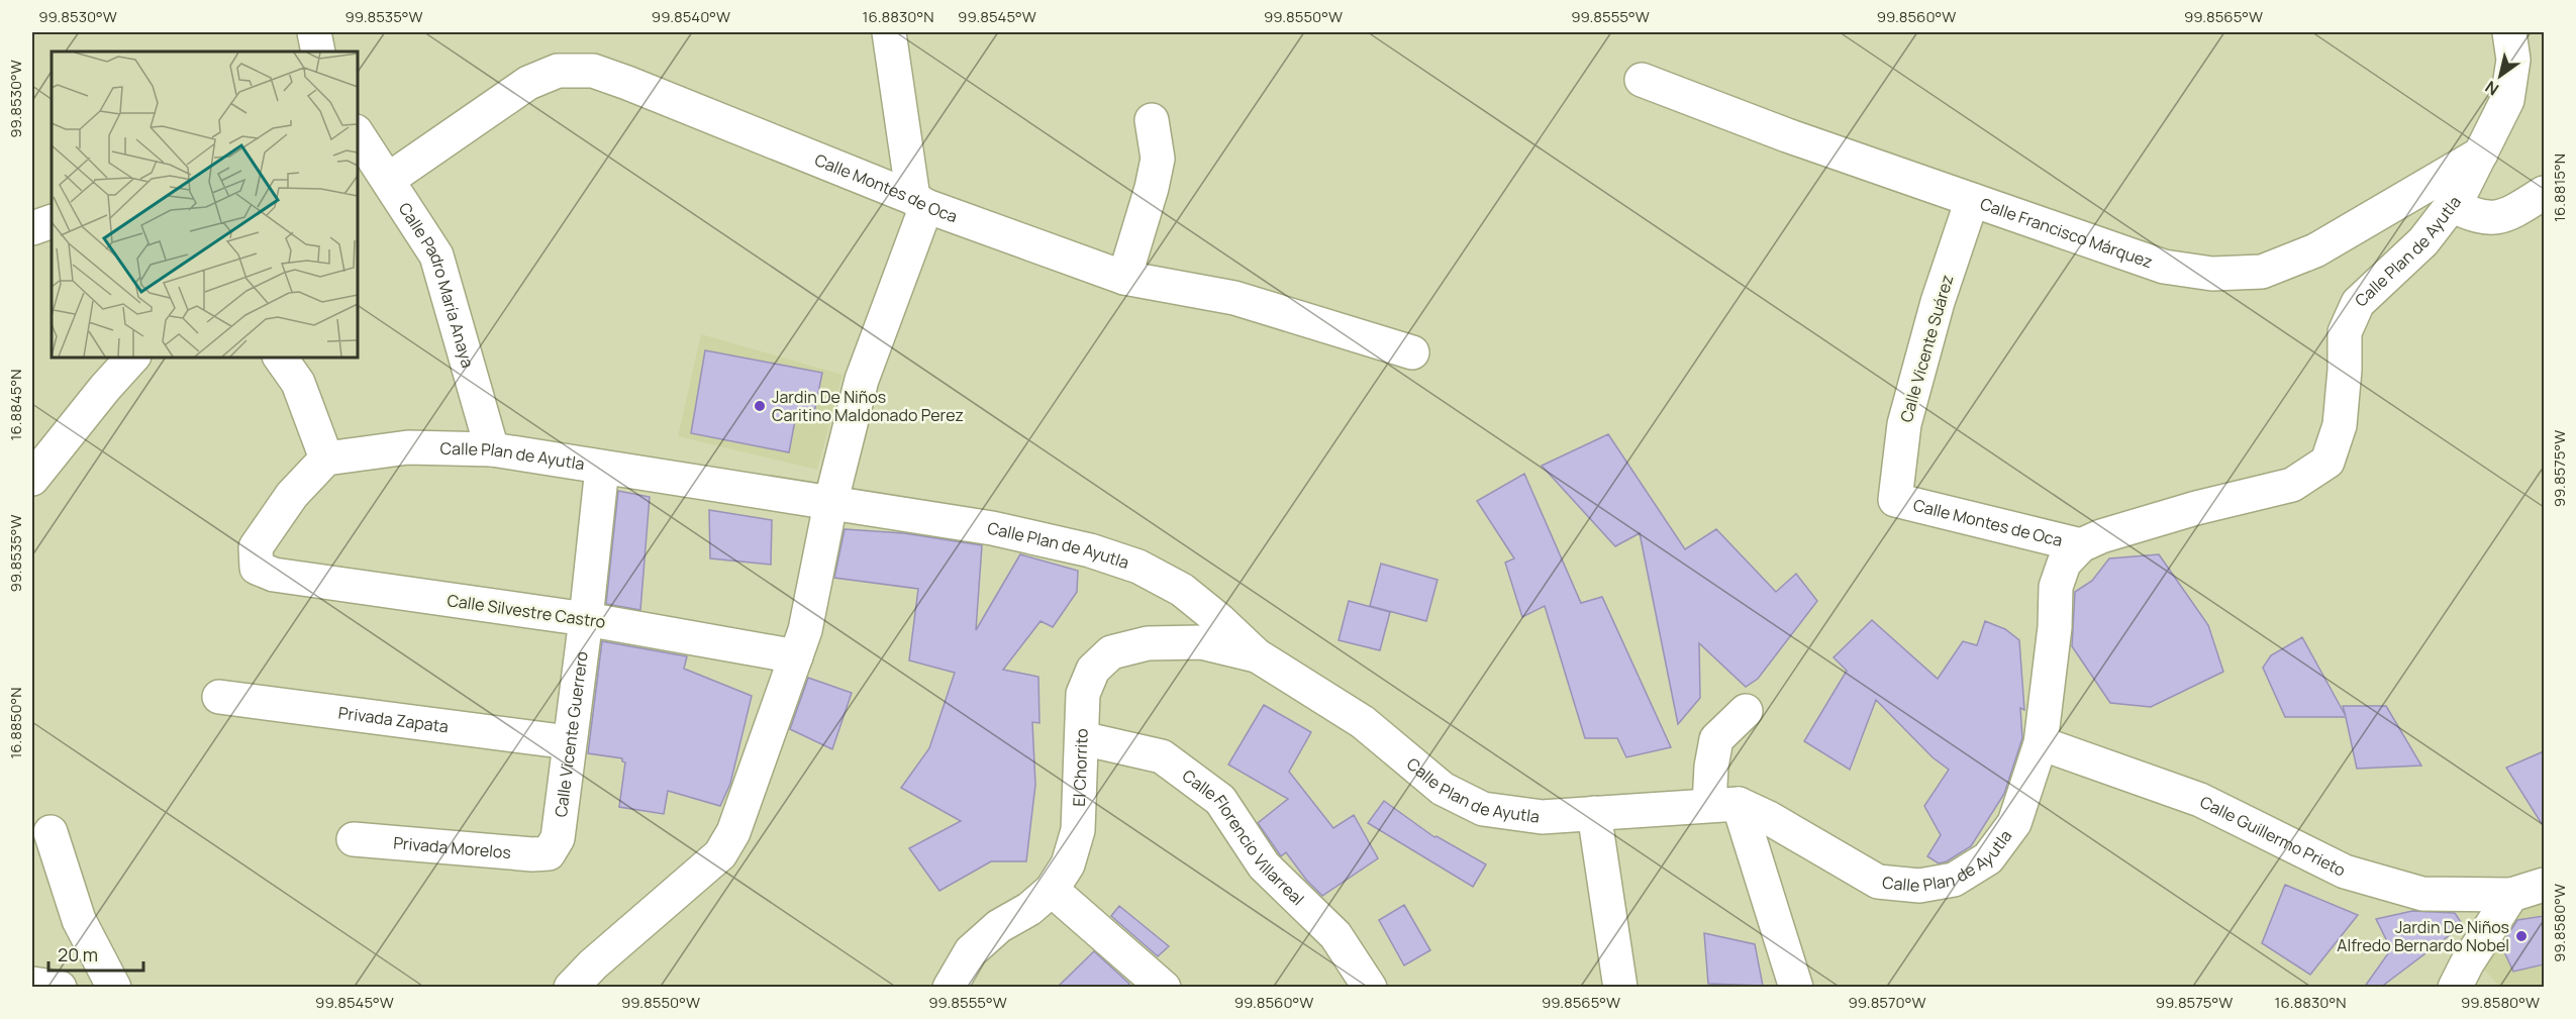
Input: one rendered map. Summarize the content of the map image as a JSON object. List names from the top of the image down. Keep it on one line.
{"streets":{"street":["Calle Montes de Oca","Calle Francisco Márquez","Calle Plan de Ayutla","Calle Padro María Anaya","Calle Vicente Suárez","Calle Silvestre Castro","Privada Zapata","Calle Vicente Guerrero","El Chorrito","Calle Guillermo Prieto","Calle Florencio Villarreal","Privada Morelos"]},"crossings":[["Calle Montes de Oca","Calle Plan de Ayutla"],["Calle Montes de Oca","Calle Padro María Anaya"],["Calle Montes de Oca","Calle Vicente Suárez"],["Calle Francisco Márquez","Calle Plan de Ayutla"],["Calle Francisco Márquez","Calle Vicente Suárez"],["Calle Plan de Ayutla","Calle Padro María Anaya"],["Calle Plan de Ayutla","Calle Silvestre Castro"],["Calle Plan de Ayutla","Calle Vicente Guerrero"],["Calle Plan de Ayutla","El Chorrito"],["Calle Plan de Ayutla","Calle Guillermo Prieto"],["Calle Silvestre Castro","Calle Vicente Guerrero"],["Privada Zapata","Calle Vicente Guerrero"],["Calle Vicente Guerrero","Privada Morelos"],["El Chorrito","Calle Florencio Villarreal"]],"places":["Jardin De Niños Caritino Maldonado Perez","Jardin De Niños Alfredo Bernardo Nobel"],"scale_bar":"20 m","north":"bottom left","coordinates":["99.8530°W","99.8535°W","99.8540°W","16.8830°N","99.8545°W","99.8550°W","99.8555°W","99.8560°W","99.8565°W","16.8815°N","16.8845°N","99.8575°W","16.8850°N","99.8580°W","99.8570°W"]}
